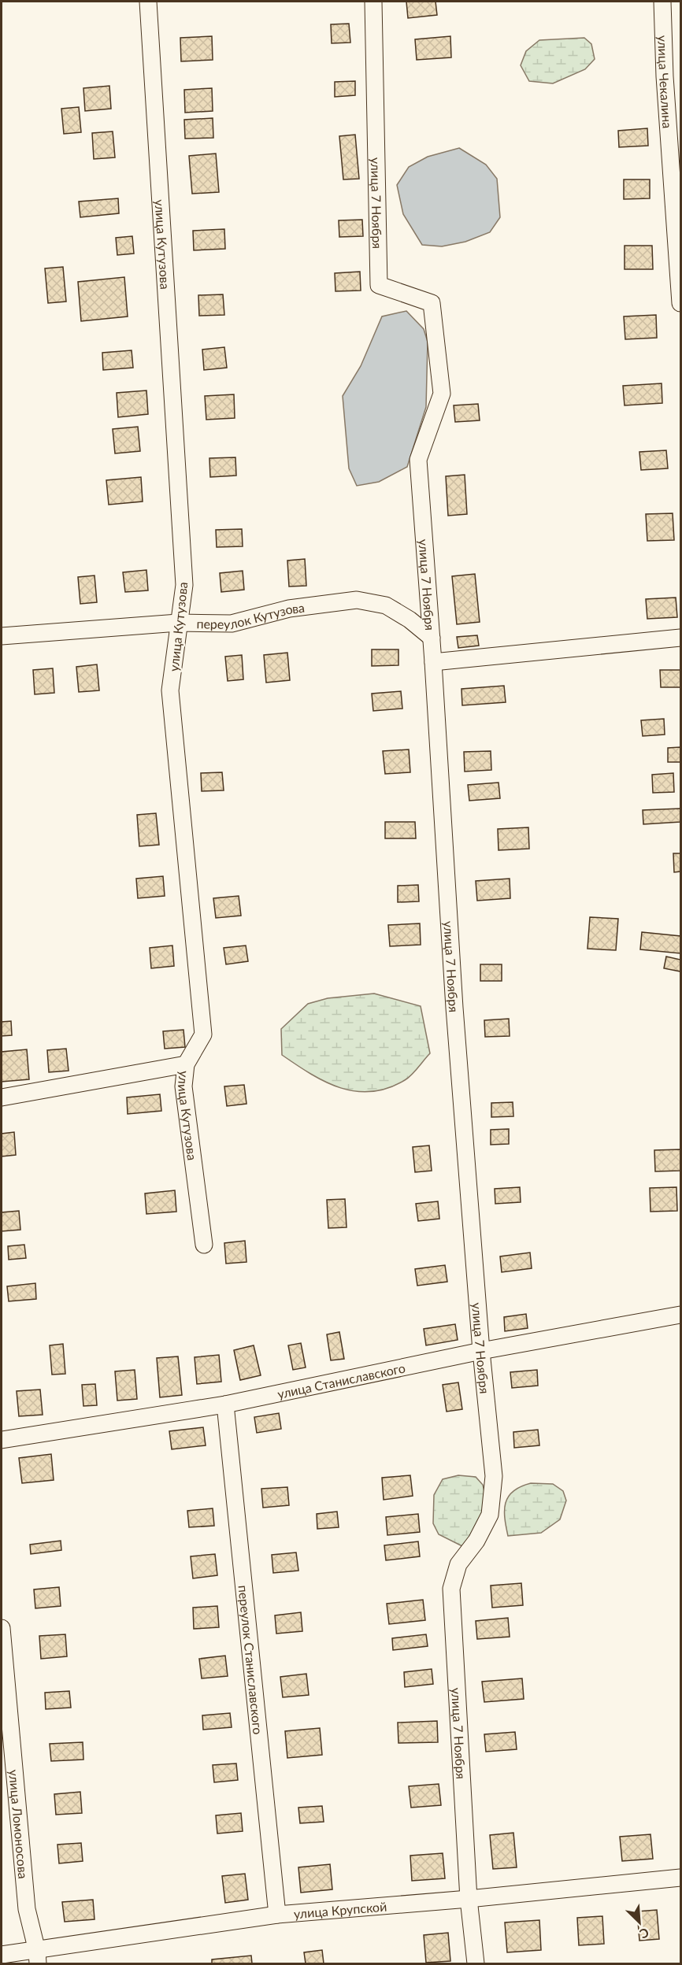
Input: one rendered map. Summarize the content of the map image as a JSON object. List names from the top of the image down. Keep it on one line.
{"streets":{"street":["улица Чекалина","улица 7 Ноября","улица Кутузова","переулок Кутузова","улица Станиславского","переулок Станиславского","улица Ломоносова","улица Крупской"]},"crossings":[["улица 7 Ноября","переулок Кутузова"],["улица 7 Ноября","улица Станиславского"],["улица 7 Ноября","улица Крупской"],["улица Кутузова","переулок Кутузова"],["улица Станиславского","переулок Станиславского"],["переулок Станиславского","улица Крупской"],["улица Ломоносова","улица Крупской"]],"north":"bottom right"}
